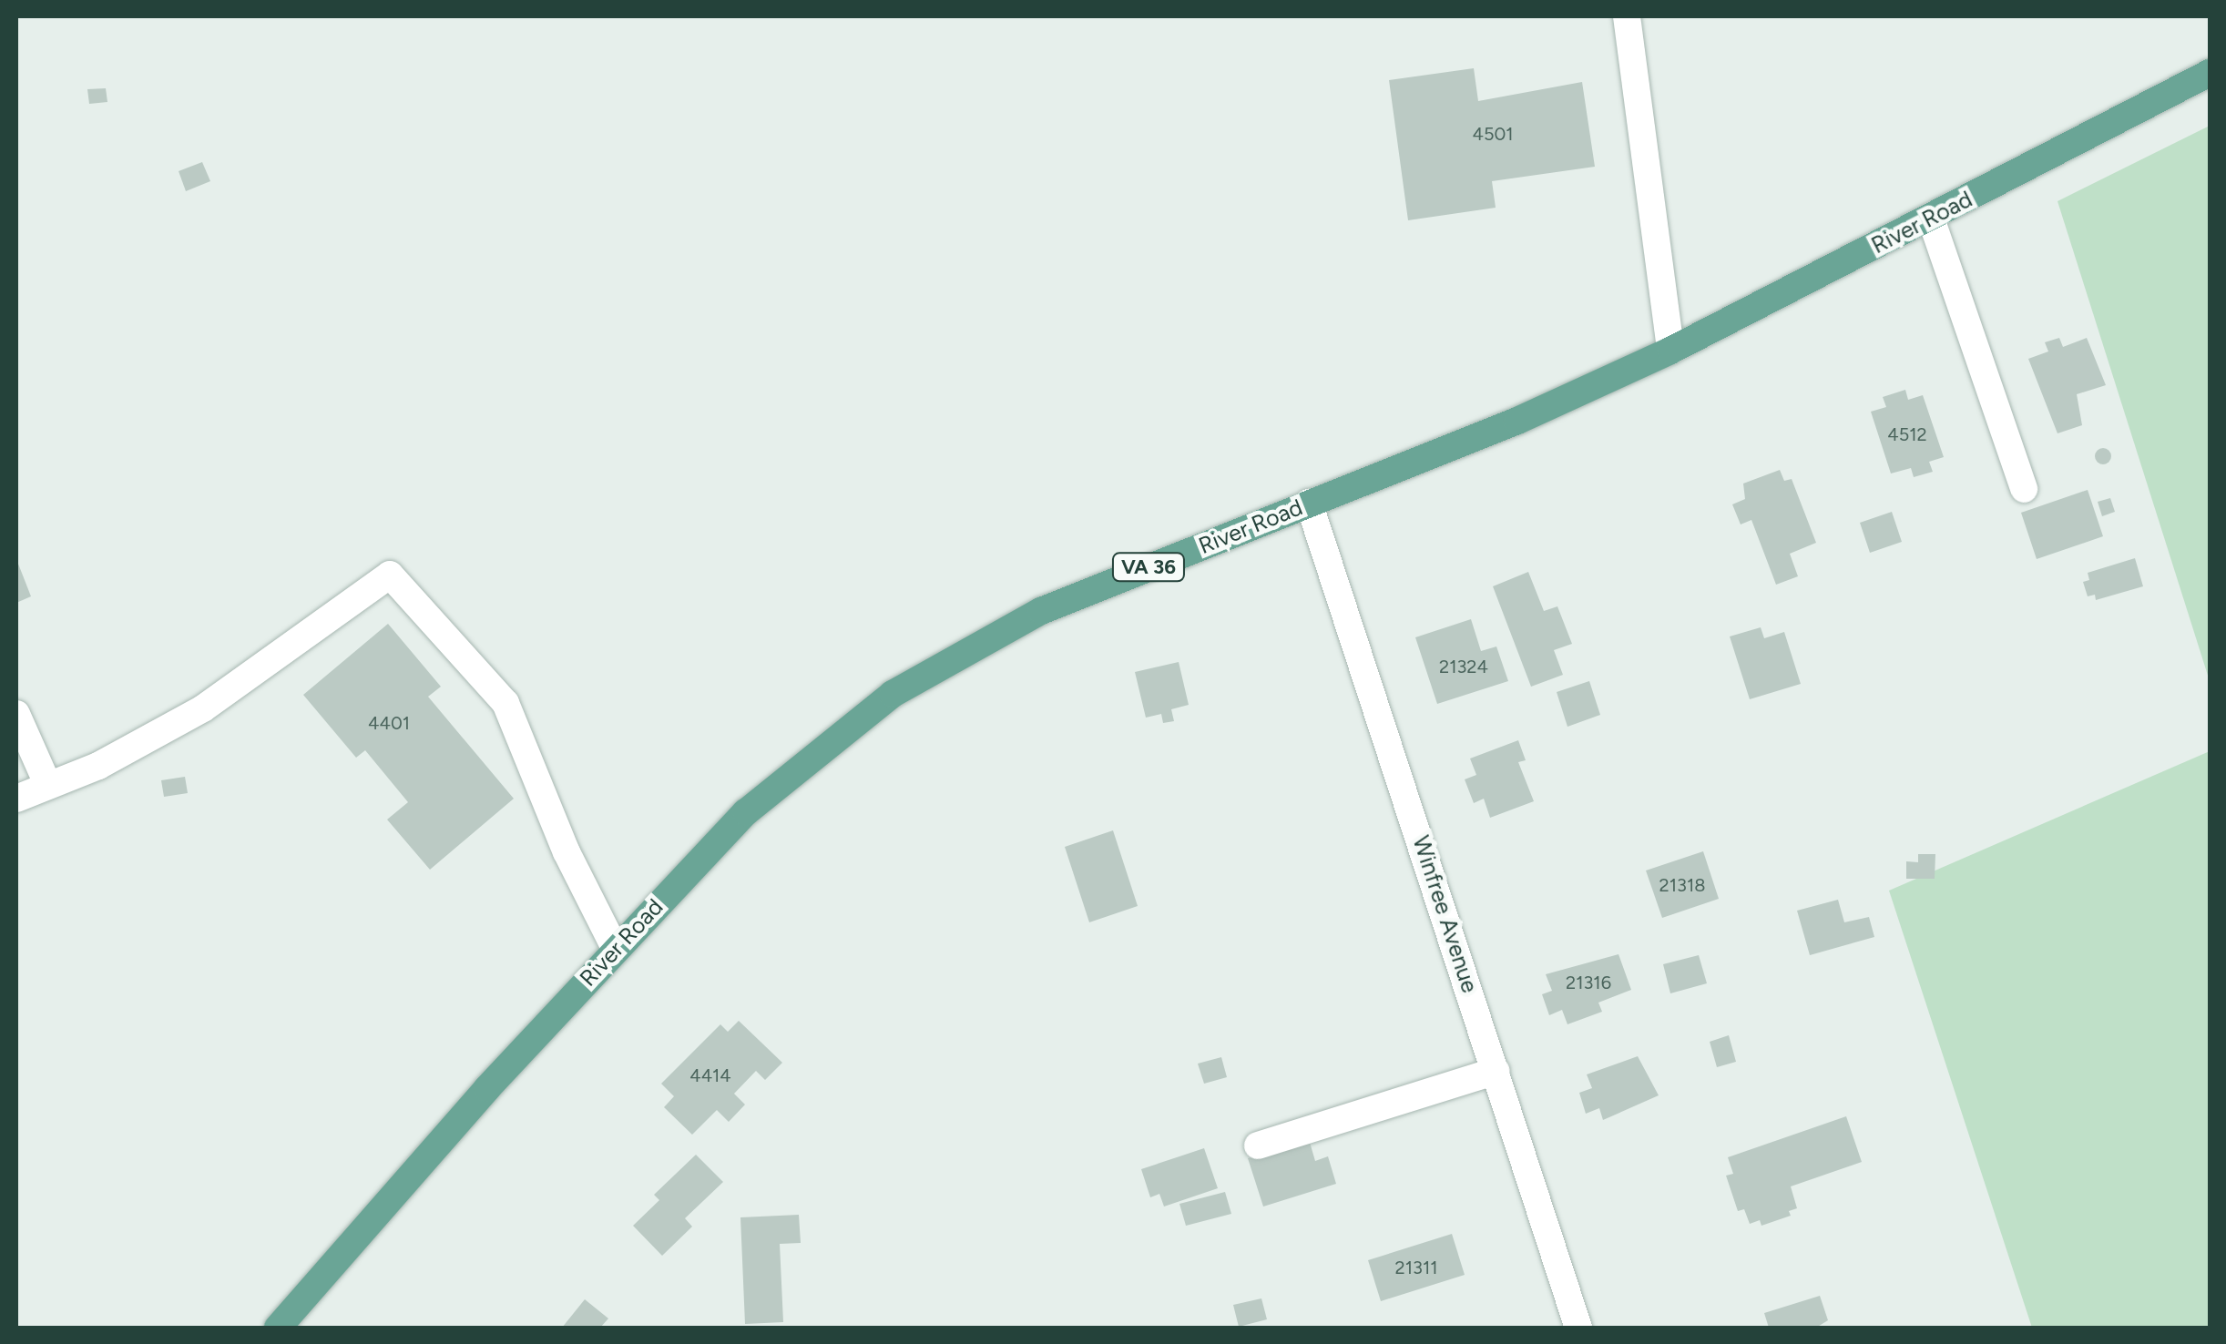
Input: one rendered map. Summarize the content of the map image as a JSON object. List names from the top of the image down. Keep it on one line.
{"streets":{"main road":["River Road","VA 36"],"street":["Winfree Avenue"]},"crossings":[["River Road","Winfree Avenue"]],"house_numbers":["4501","4512","21324","4401","21318","21316","4414","21311"]}
